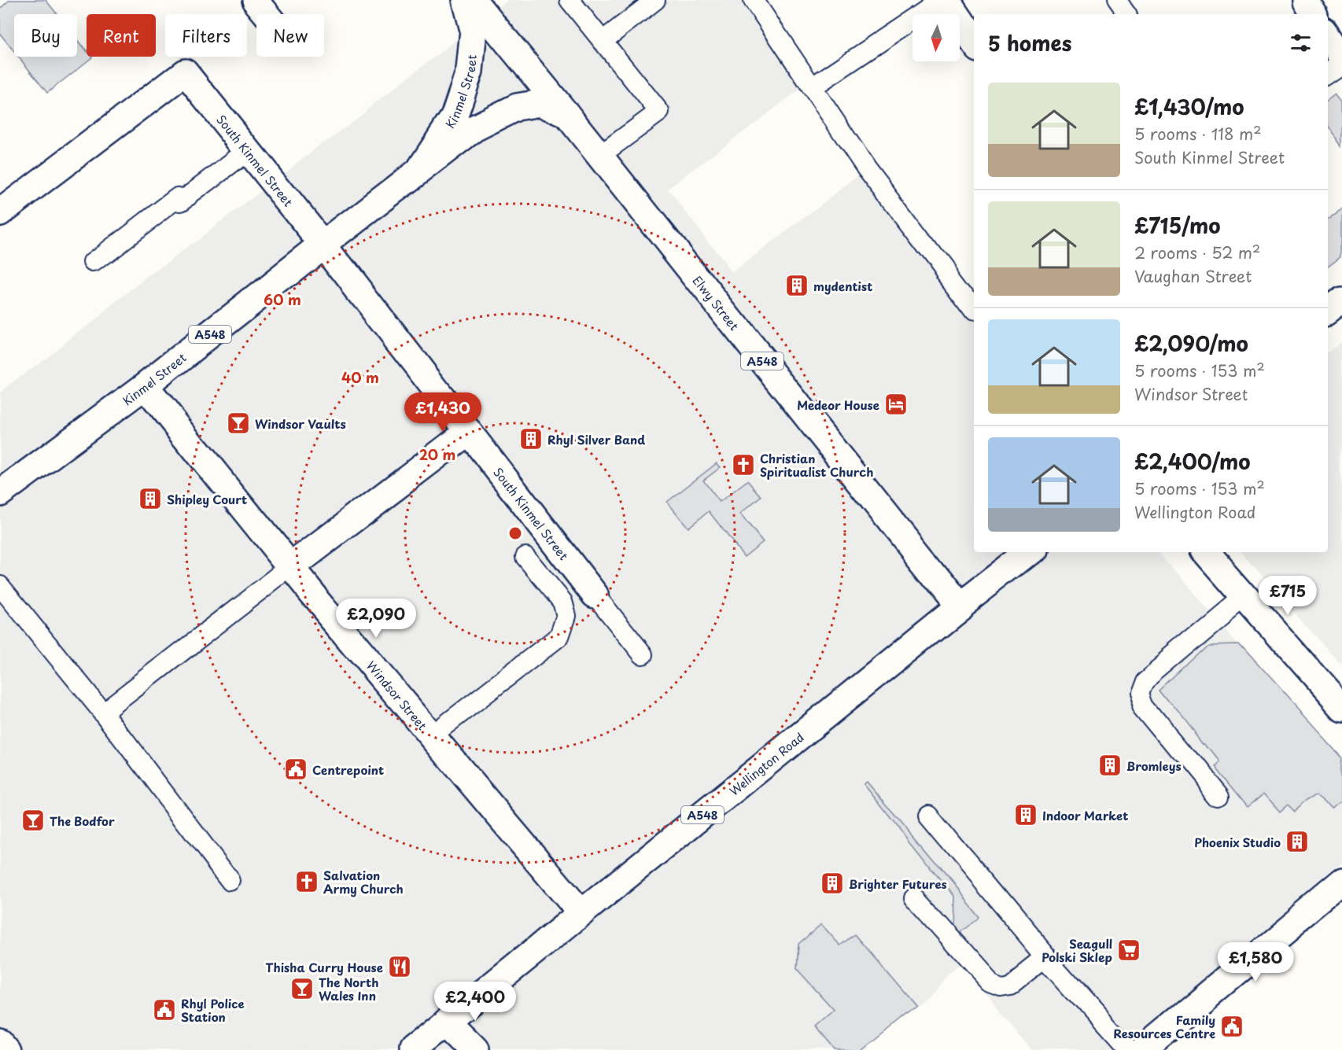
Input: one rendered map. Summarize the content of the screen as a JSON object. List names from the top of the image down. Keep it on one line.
{"streets":{"street":["Kinmel Street","South Kinmel Street","Elwy Street","A548","Windsor Street","Wellington Road"]},"crossings":[["Kinmel Street","South Kinmel Street"],["Kinmel Street","Elwy Street"],["Kinmel Street","Windsor Street"],["Elwy Street","Wellington Road"],["Windsor Street","Wellington Road"]],"places":{"building":["mydentist","Rhyl Silver Band","Shipley Court","Bromleys","Indoor Market","Phoenix Studio","Brighter Futures"],"hotel":["Medeor House"],"bar":["Windsor Vaults","The Bodfor","The North Wales Inn"],"church":["Christian Spiritualist Church","Salvation Army Church"],"public building":["Centrepoint","Rhyl Police Station","Family Resources Centre"],"supermarket":["Seagull Polski Sklep"],"restaurant":["Thisha Curry House"]},"north":"bottom","page":{"chip":["Buy","Rent","Filters","New"],"heading":"5 homes","list":[{"name":"£1,430/mo","note":"5 rooms · 118 m² · South Kinmel Street"},{"name":"£715/mo","note":"2 rooms · 52 m² · Vaughan Street"},{"name":"£2,090/mo","note":"5 rooms · 153 m² · Windsor Street"},{"name":"£2,400/mo","note":"5 rooms · 153 m² · Wellington Road"}],"price":["£1,430","£715","£2,090","£1,580","£2,400"]},"rings":["60 m","40 m","20 m"]}
